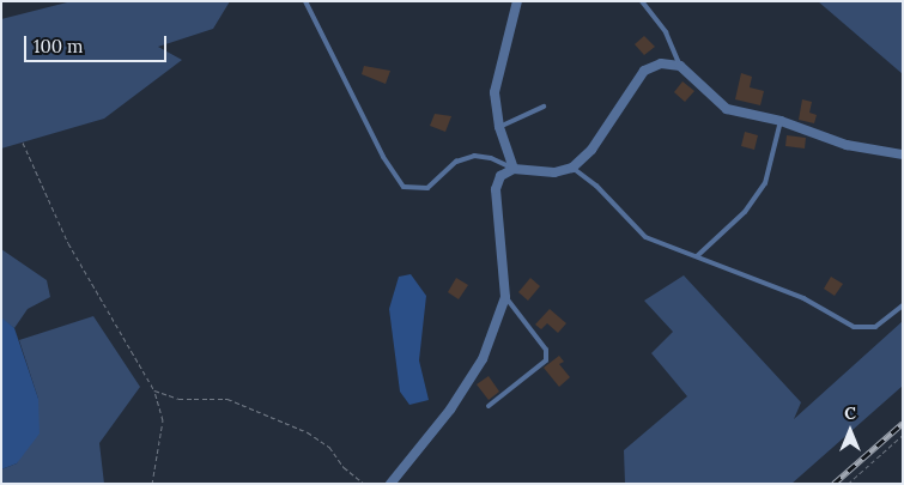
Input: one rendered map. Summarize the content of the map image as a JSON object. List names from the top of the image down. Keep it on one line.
{"scale_bar":"100 m","north":"top"}
